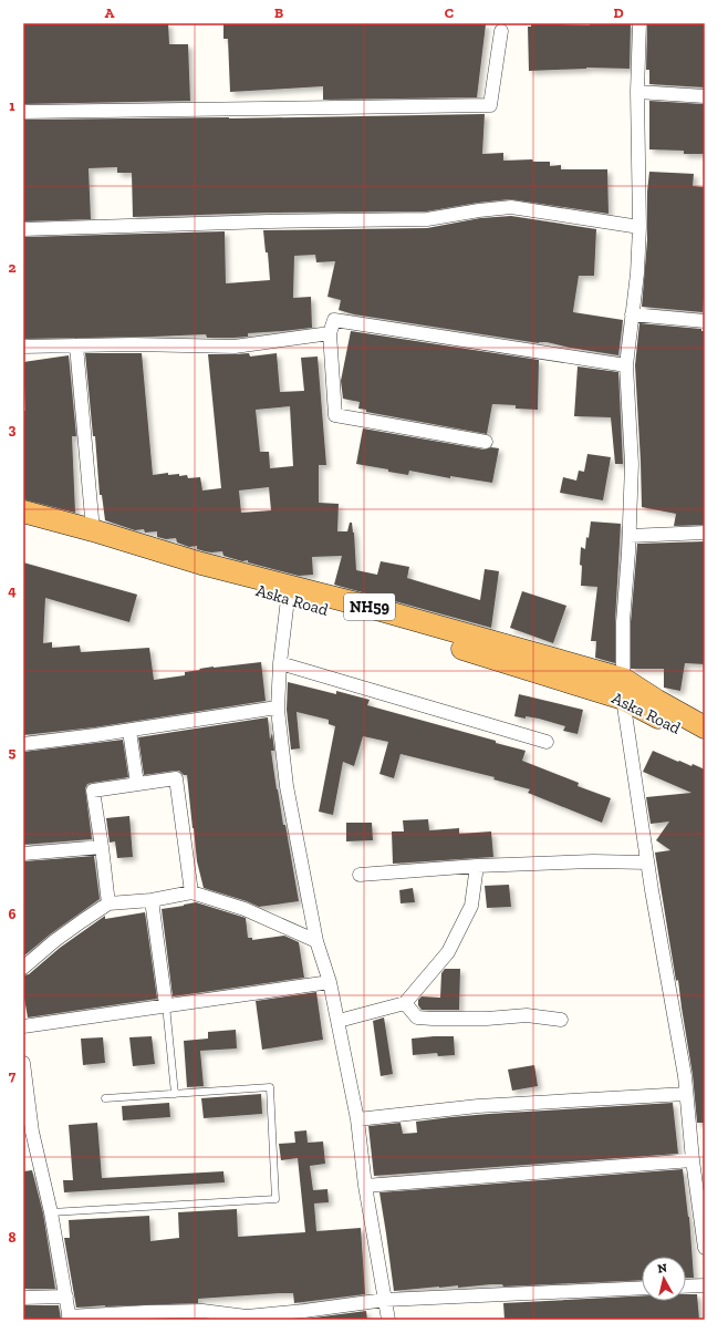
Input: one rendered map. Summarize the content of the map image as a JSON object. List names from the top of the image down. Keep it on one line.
{"streets":{"highway":["Aska Road","NH59"]},"crossings":[["Aska Road","NH59"]],"north":"top","grid":{"columns":["A","B","C","D"],"rows":["1","2","3","4","5","6","7","8"]}}
